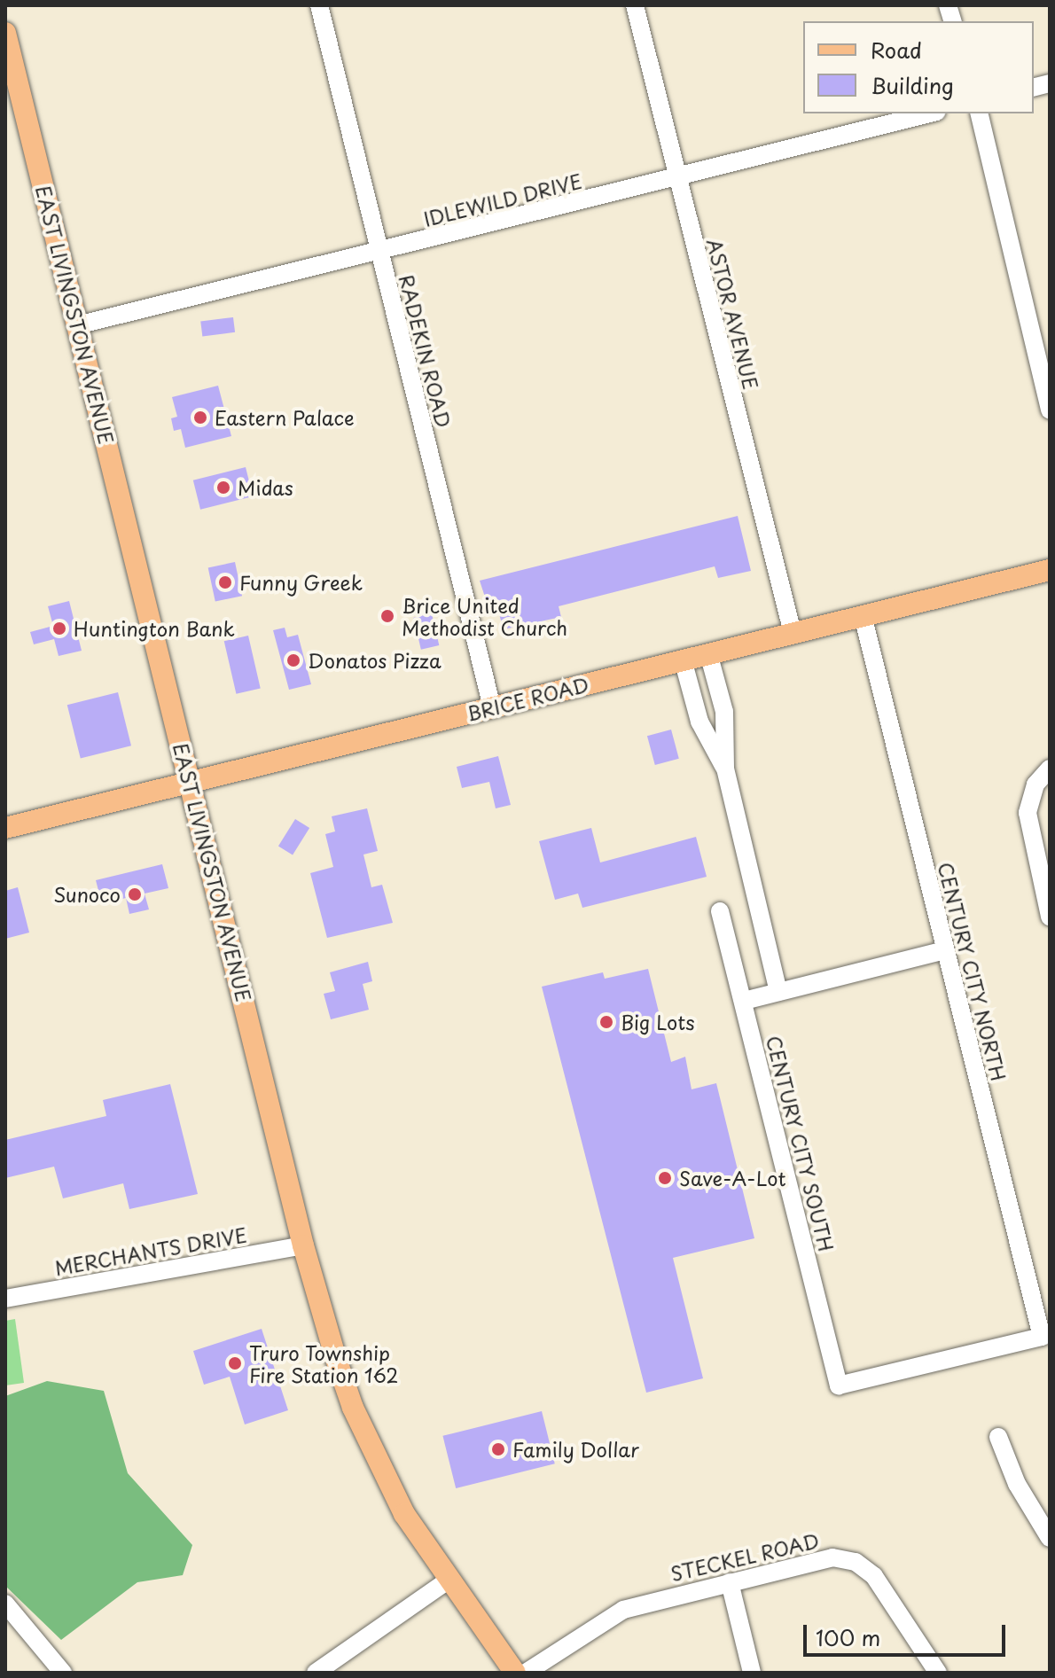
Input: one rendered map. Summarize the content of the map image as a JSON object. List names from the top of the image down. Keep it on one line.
{"streets":{"main road":["EAST LIVINGSTON AVENUE","BRICE ROAD"],"street":["IDLEWILD DRIVE","ASTOR AVENUE","RADEKIN ROAD","CENTURY CITY NORTH","CENTURY CITY SOUTH","MERCHANTS DRIVE","STECKEL ROAD"]},"crossings":[["IDLEWILD DRIVE","ASTOR AVENUE"],["IDLEWILD DRIVE","EAST LIVINGSTON AVENUE"],["IDLEWILD DRIVE","RADEKIN ROAD"],["ASTOR AVENUE","BRICE ROAD"],["EAST LIVINGSTON AVENUE","BRICE ROAD"],["EAST LIVINGSTON AVENUE","MERCHANTS DRIVE"],["RADEKIN ROAD","BRICE ROAD"],["BRICE ROAD","CENTURY CITY NORTH"],["CENTURY CITY NORTH","CENTURY CITY SOUTH"]],"places":["Eastern Palace","Midas","Funny Greek","Brice United Methodist Church","Huntington Bank","Donatos Pizza","Sunoco","Big Lots","Save-A-Lot","Truro Township Fire Station 162","Family Dollar"],"legend":["Road","Building"],"scale_bar":"100 m"}
